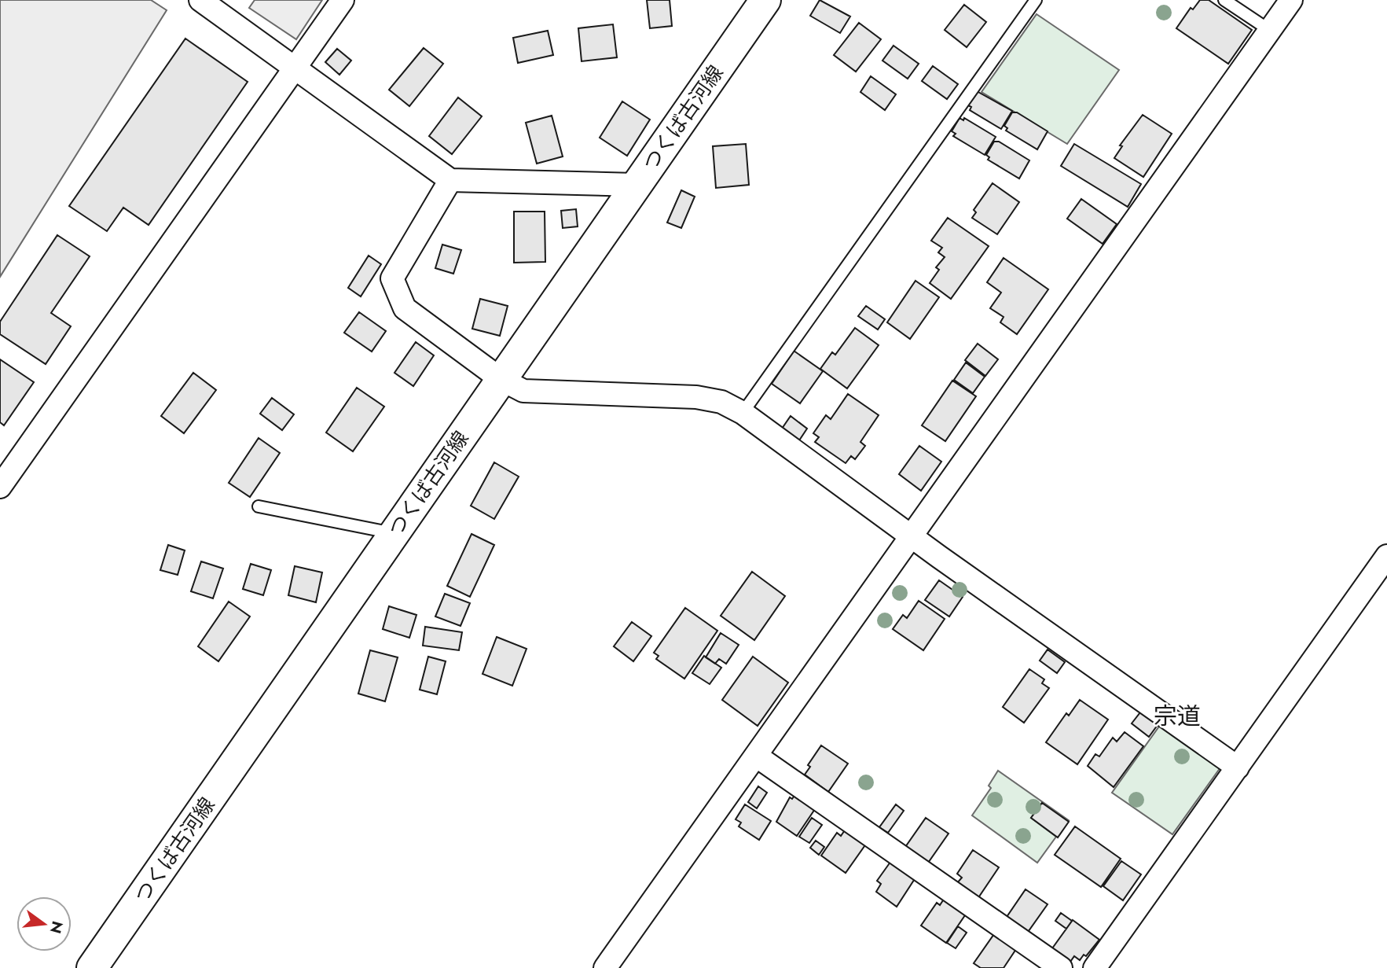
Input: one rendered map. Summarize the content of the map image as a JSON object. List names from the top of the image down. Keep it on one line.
{"streets":{"main road":["つくば古河線"]},"districts":["宗道"],"north":"right"}
